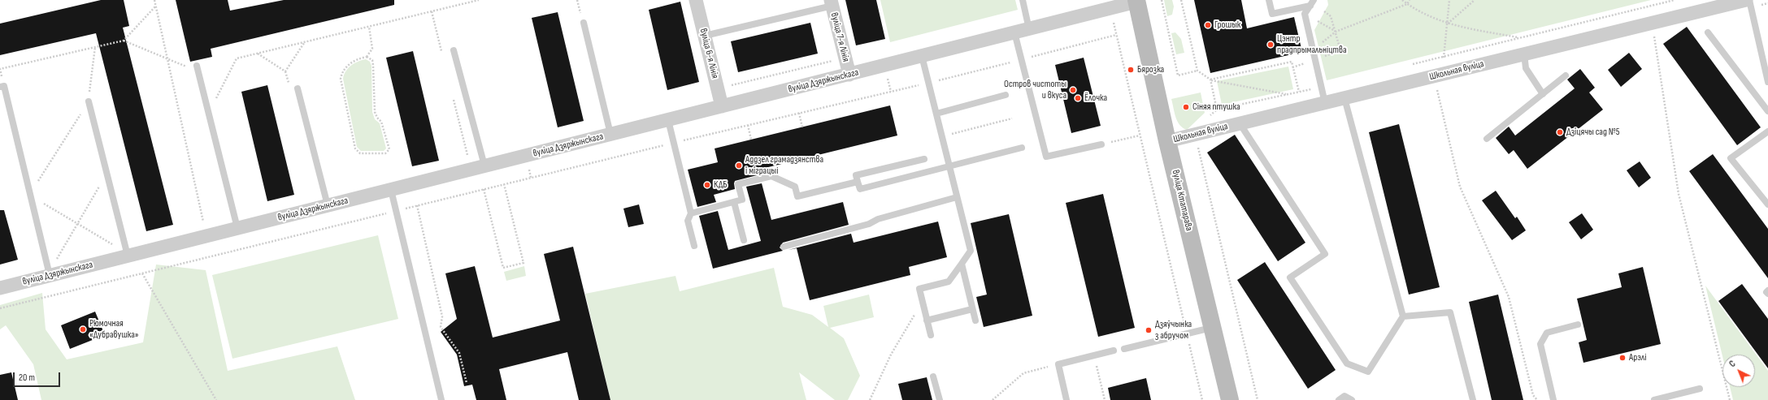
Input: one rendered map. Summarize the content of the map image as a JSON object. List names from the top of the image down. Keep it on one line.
{"streets":{"main road":["вуліца Ктатарава"],"street":["вуліца 7-я Лінія","вуліца 6-я Лінія","Школьная вуліца","вуліца Дзяржынскага"]},"crossings":[["вуліца 7-я Лінія","вуліца Дзяржынскага"],["вуліца 6-я Лінія","вуліца Дзяржынскага"],["Школьная вуліца","вуліца Ктатарава"],["вуліца Дзяржынскага","вуліца Ктатарава"]],"places":["Грошык","Цэнтр прадпрымальніцтва","Бярозка","Остров чистоты и вкуса","Ёлочка","Сіняя птушка","Дзіцячы сад №5","Аддзел грамадзянства і міграцыі","КДБ","Рюмочная «Дубравушка»","Дзяўчынка з абручом","Арэлі"],"scale_bar":"20 m","north":"top left"}
